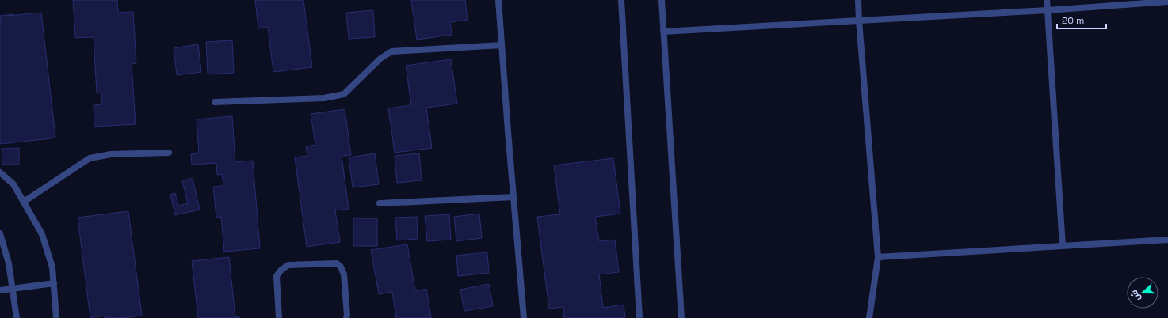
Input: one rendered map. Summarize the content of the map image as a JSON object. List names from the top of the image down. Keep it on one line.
{"scale_bar":"20 m","north":"left"}
